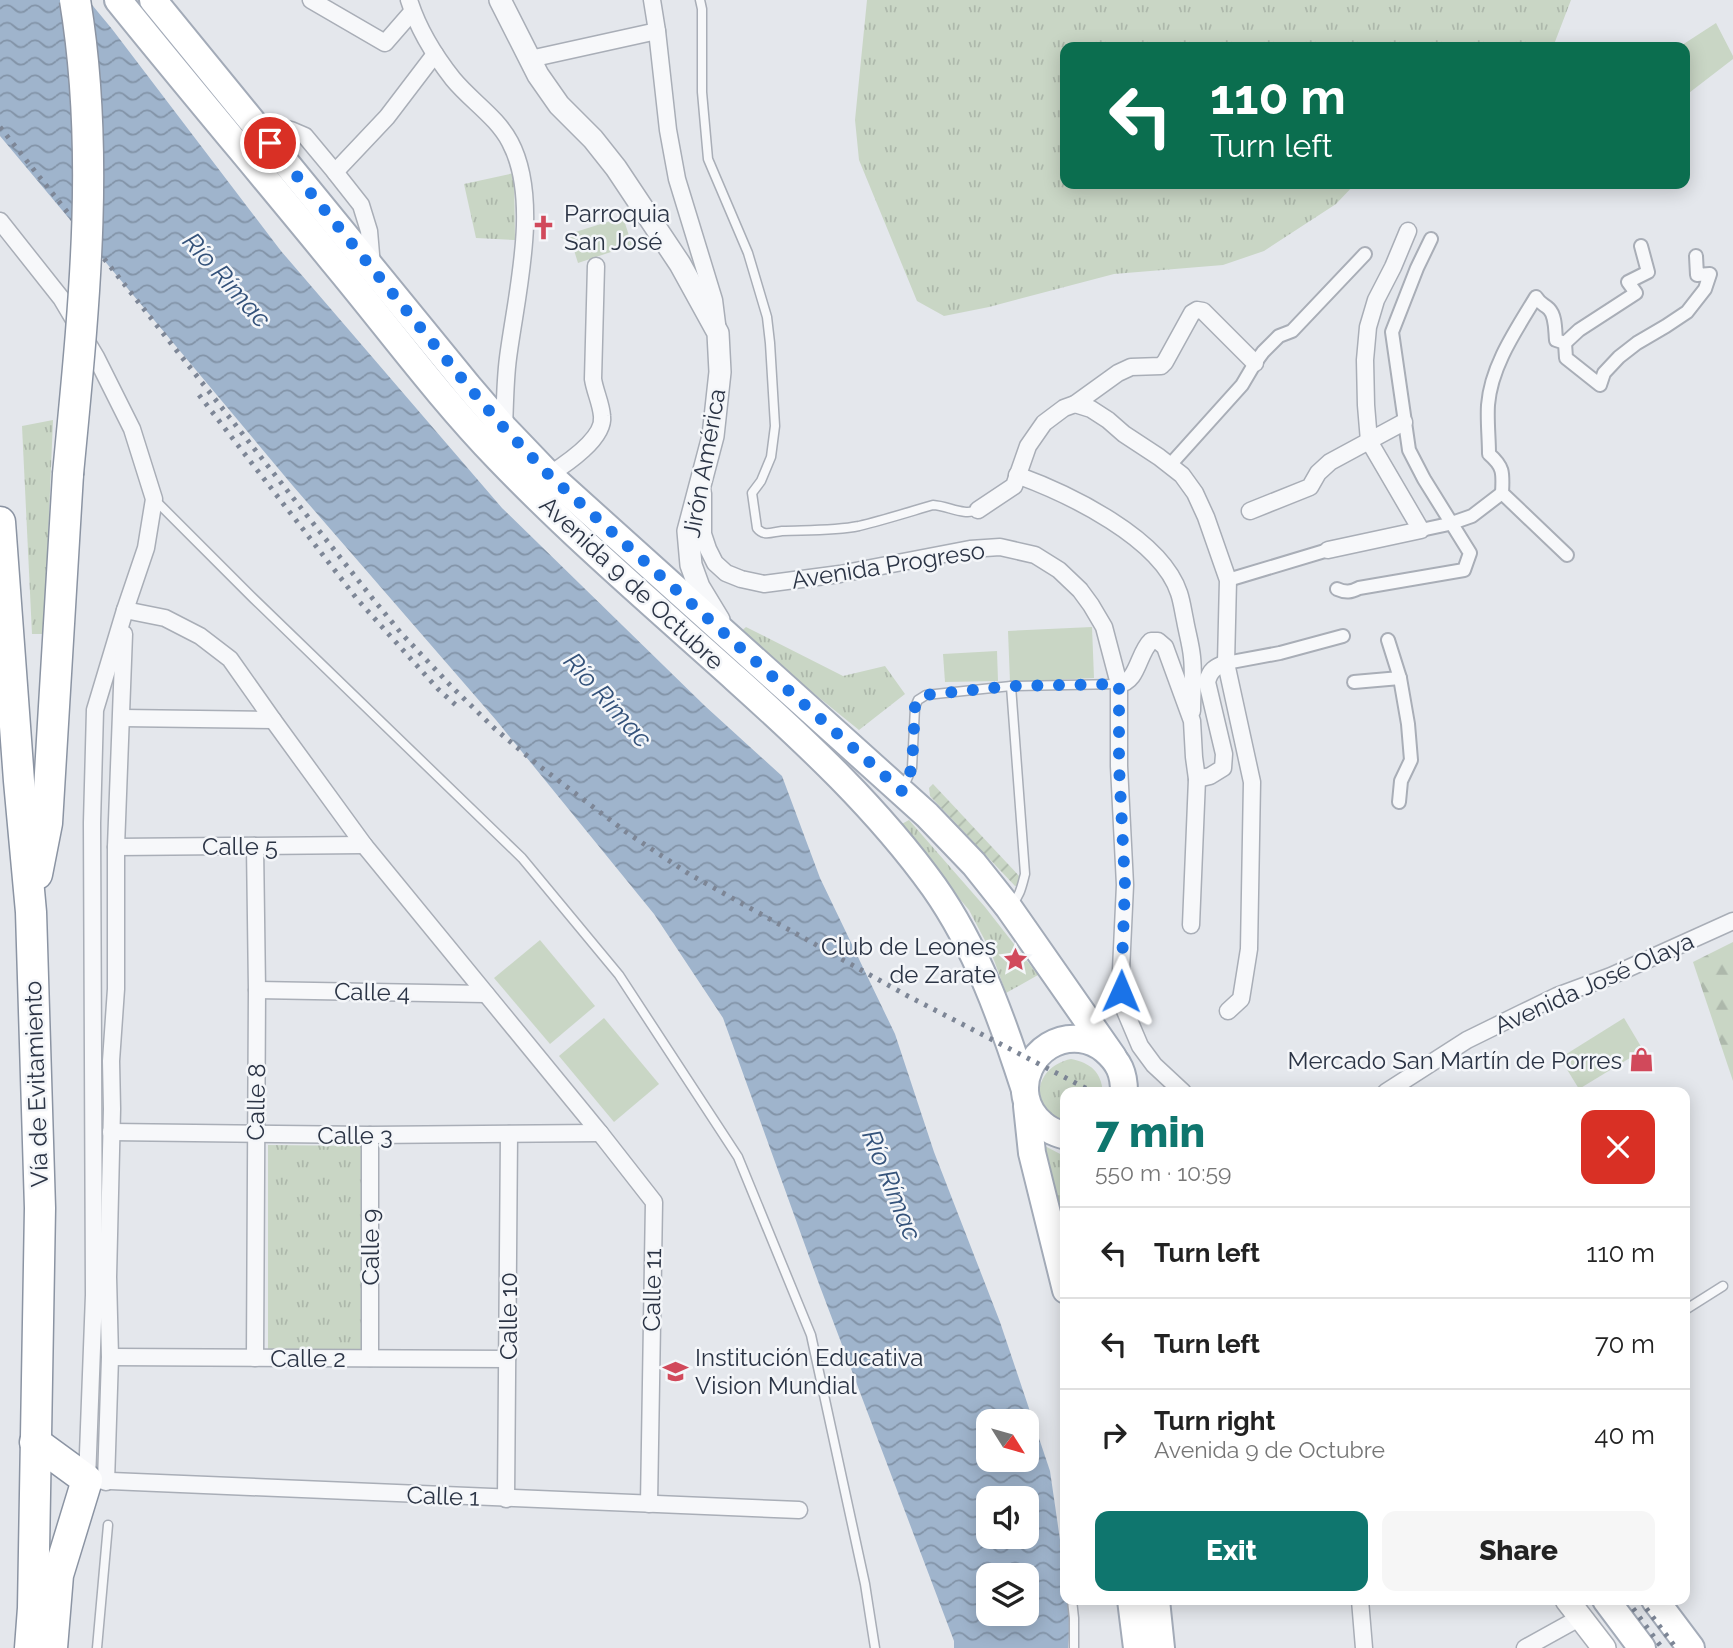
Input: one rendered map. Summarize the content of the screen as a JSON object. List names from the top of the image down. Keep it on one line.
{"streets":{"highway":["Vía de Evitamiento"],"main road":["Avenida 9 de Octubre"],"street":["Jirón América","Avenida Progreso","Calle 5","Avenida José Olaya","Calle 4","Calle 8","Calle 3","Calle 9","Calle 11","Calle 10","Calle 2","Calle 1"]},"crossings":[["Jirón América","Avenida Progreso"],["Jirón América","Avenida 9 de Octubre"],["Calle 5","Calle 8"],["Calle 4","Calle 8"],["Calle 8","Calle 3"],["Calle 8","Calle 2"],["Calle 3","Calle 9"],["Calle 3","Calle 11"],["Calle 3","Calle 10"],["Calle 9","Calle 2"],["Calle 11","Calle 1"],["Calle 10","Calle 2"],["Calle 10","Calle 1"]],"water":["Río Rímac"],"places":{"church":["Parroquia San José"],"place":["Club de Leones de Zarate"],"shop":["Mercado San Martín de Porres"],"school or university":["Institución Educativa Vision Mundial"]},"north":"bottom right","page":{"turn":["110 m","Turn left"],"heading":["7 min","550 m · 10:59"],"list":[{"name":"Turn left","value":"110 m"},{"name":"Turn left","value":"70 m"},{"name":"Turn right","note":"Avenida 9 de Octubre","value":"40 m"}],"buttons":["Exit","Share"]}}
